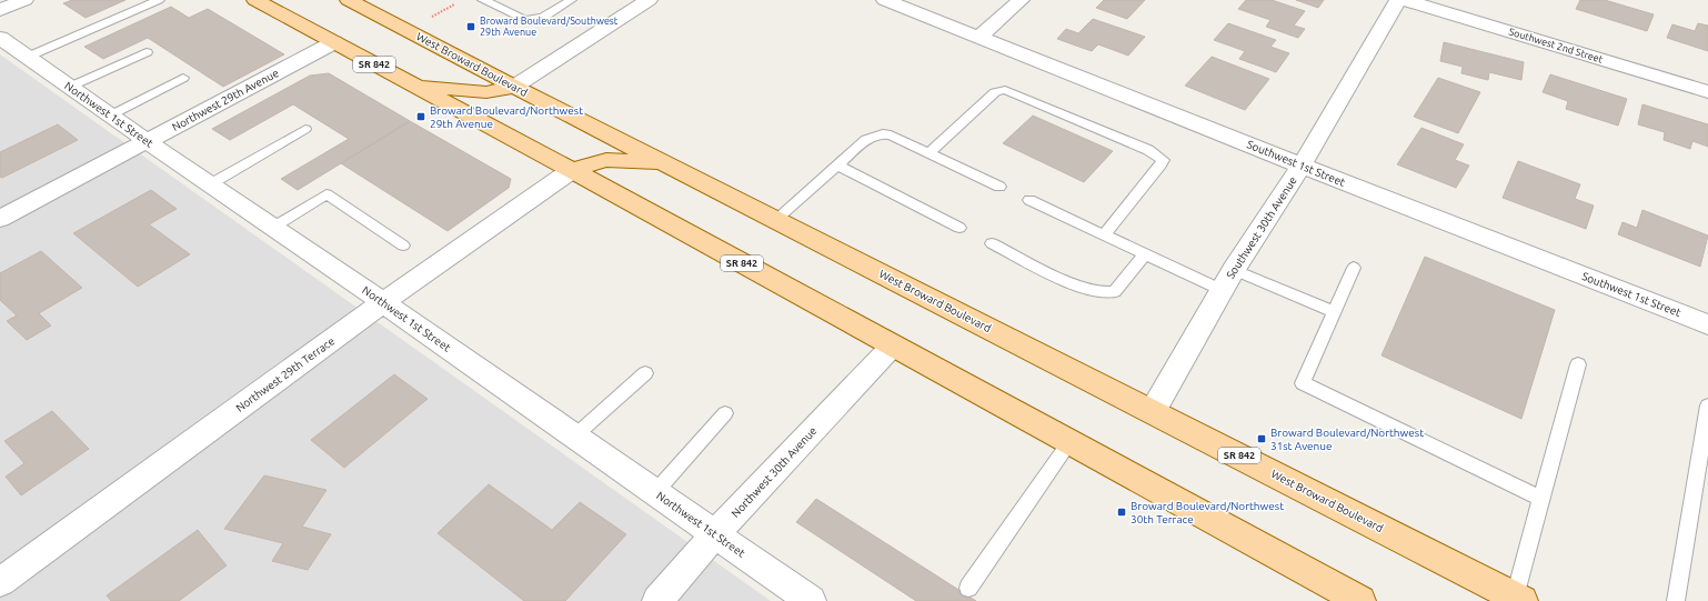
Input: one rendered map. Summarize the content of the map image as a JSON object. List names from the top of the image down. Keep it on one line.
{"streets":{"main road":["SR 842","West Broward Boulevard"],"street":["Southwest 2nd Street","Northwest 29th Avenue","Northwest 1st Street","Southwest 1st Street","Southwest 30th Avenue","Northwest 29th Terrace","Northwest 30th Avenue"]},"crossings":[["SR 842","Northwest 29th Avenue"],["SR 842","Northwest 29th Terrace"],["SR 842","Northwest 30th Avenue"],["West Broward Boulevard","Southwest 30th Avenue"],["Northwest 29th Avenue","Northwest 1st Street"],["Northwest 1st Street","Northwest 29th Terrace"],["Northwest 1st Street","Northwest 30th Avenue"],["Southwest 1st Street","Southwest 30th Avenue"]],"places":{"transit":["Broward Boulevard/Southwest 29th Avenue","Broward Boulevard/Northwest 29th Avenue","Broward Boulevard/Northwest 31st Avenue","Broward Boulevard/Northwest 30th Terrace"]}}
